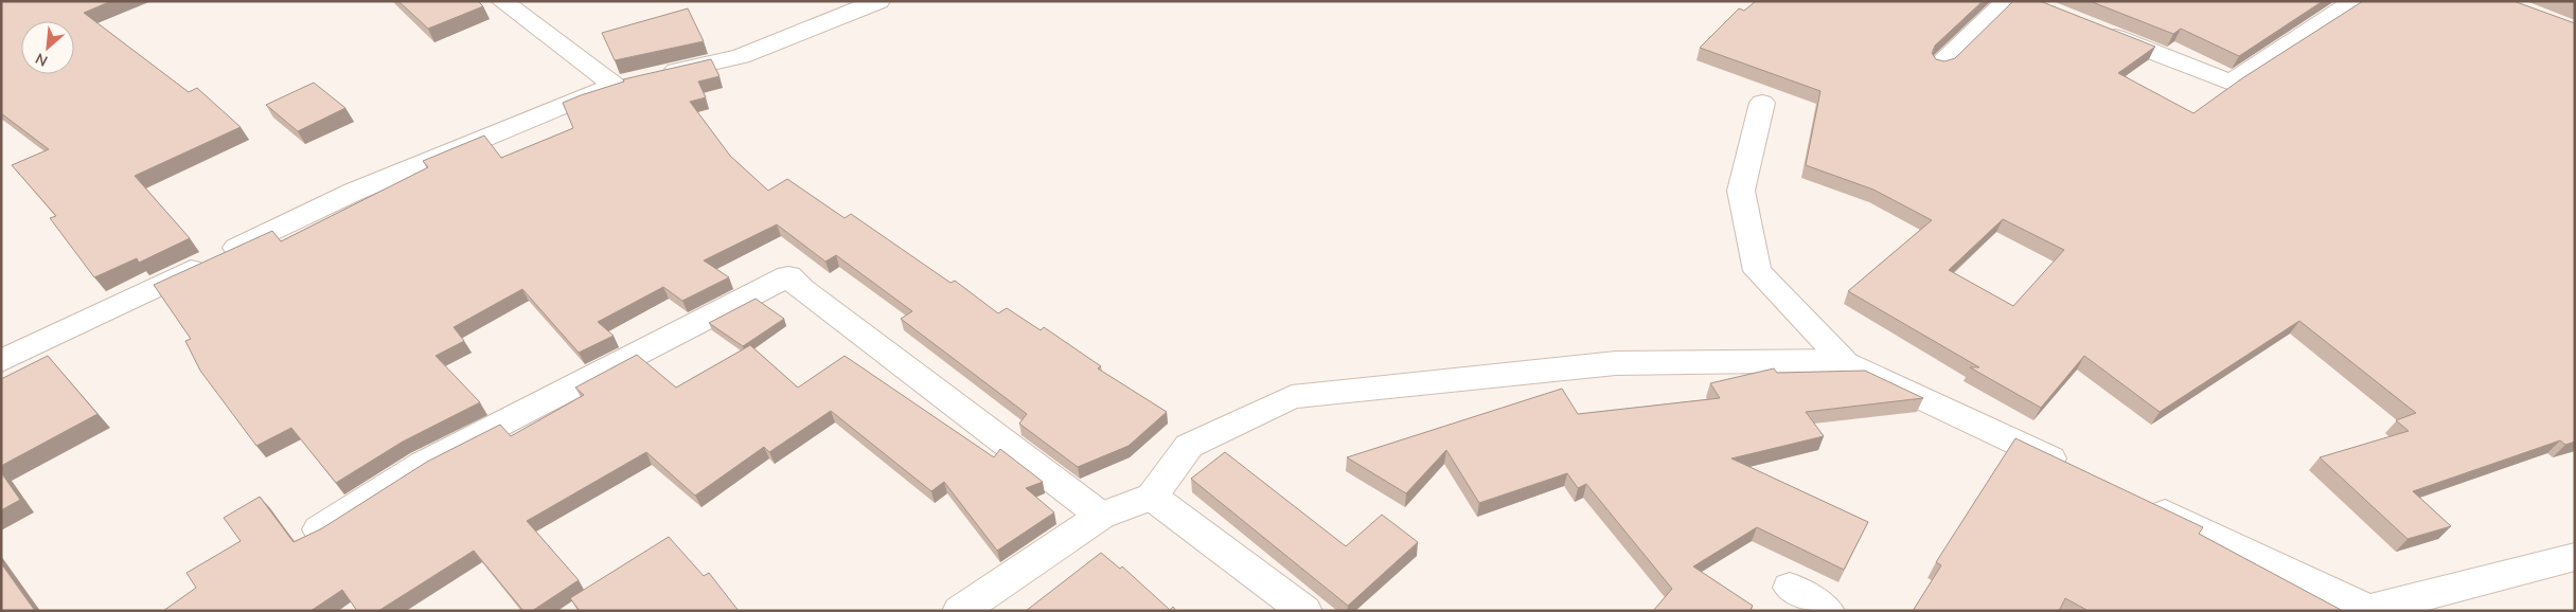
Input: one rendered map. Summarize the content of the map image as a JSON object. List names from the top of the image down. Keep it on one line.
{"north":"bottom left"}
